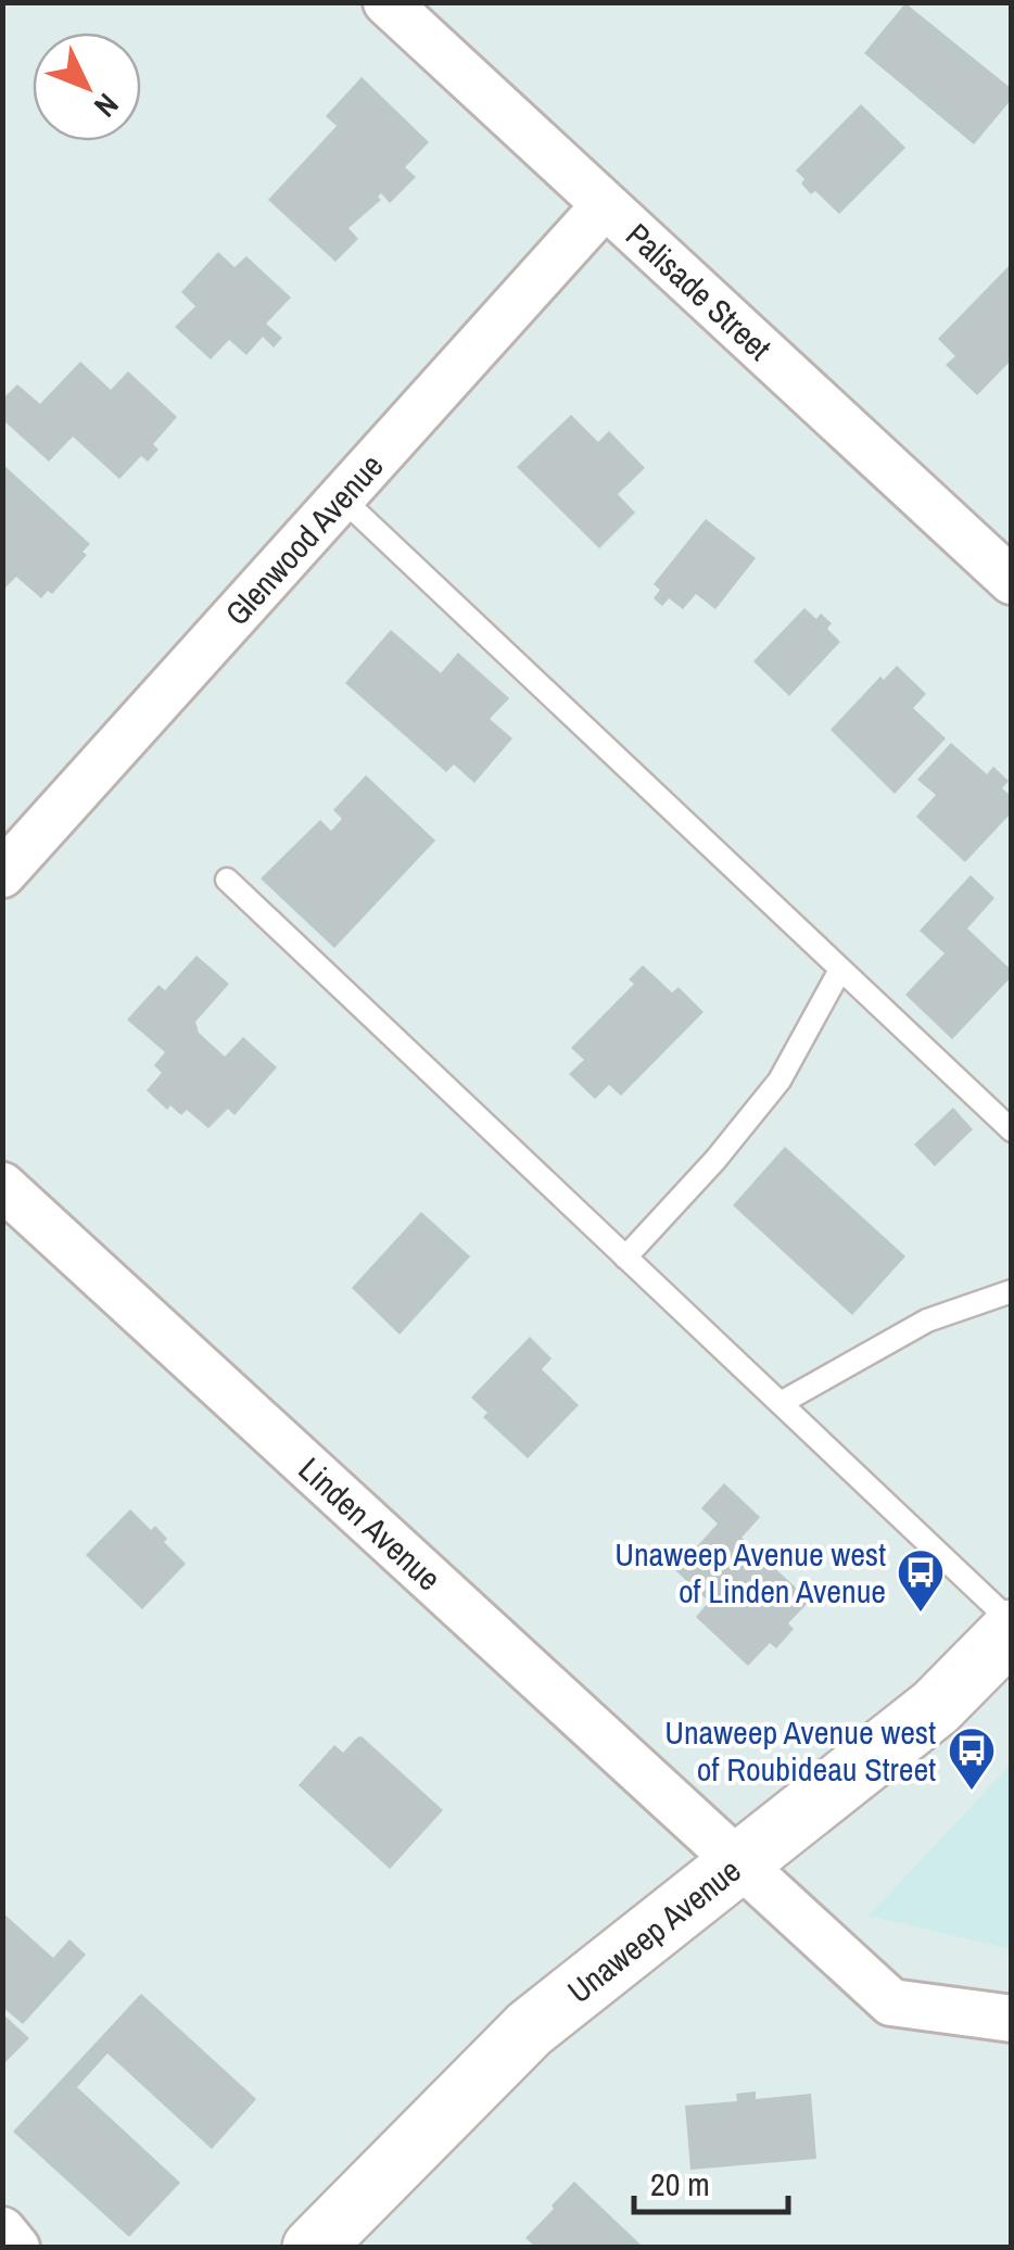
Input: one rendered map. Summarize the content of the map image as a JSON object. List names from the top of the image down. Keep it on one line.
{"streets":{"main road":["Unaweep Avenue"],"street":["Palisade Street","Glenwood Avenue","Linden Avenue"]},"crossings":[["Palisade Street","Glenwood Avenue"],["Linden Avenue","Unaweep Avenue"]],"places":{"bus stop":["Unaweep Avenue west of Linden Avenue","Unaweep Avenue west of Roubideau Street"]},"scale_bar":"20 m","north":"bottom right"}
